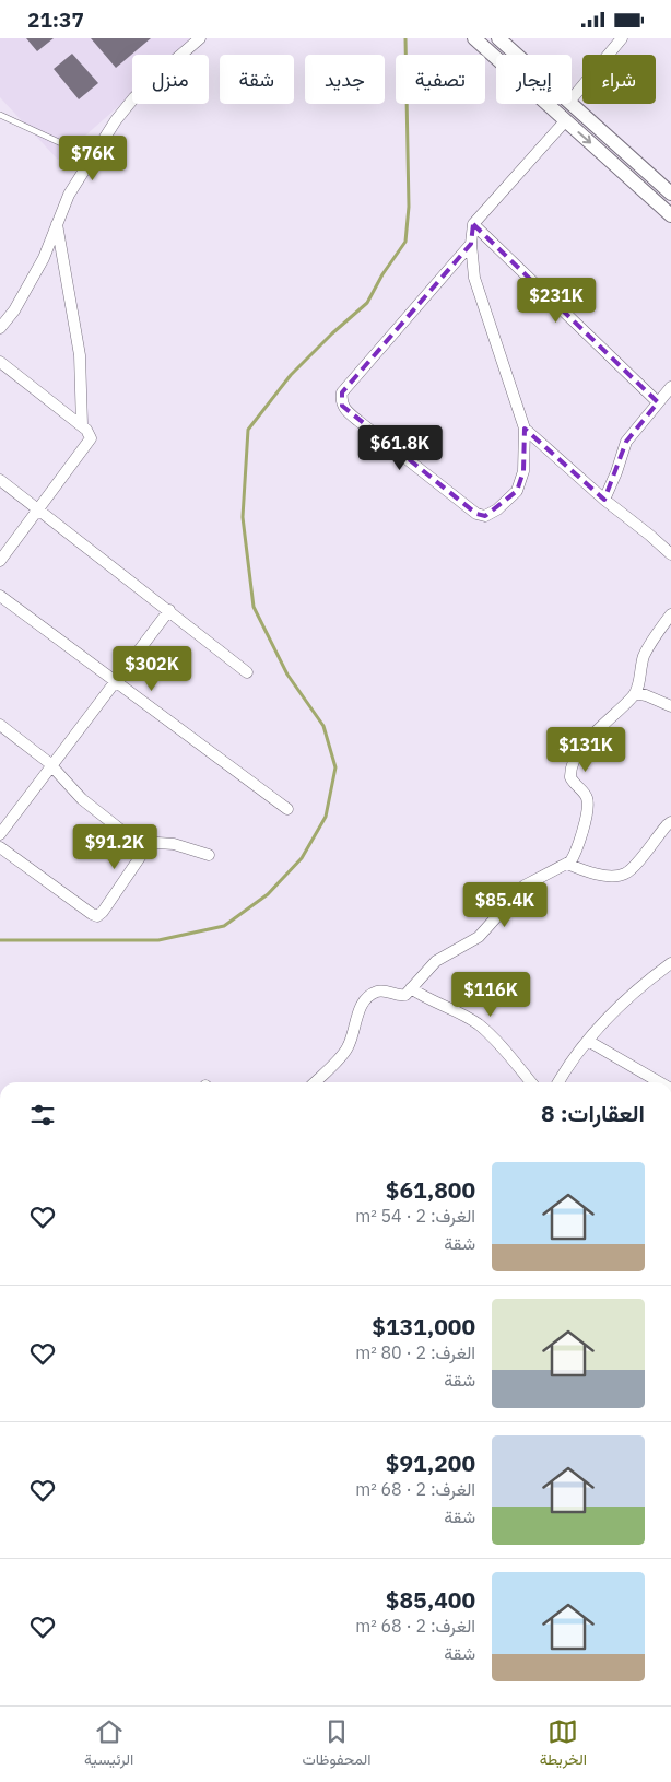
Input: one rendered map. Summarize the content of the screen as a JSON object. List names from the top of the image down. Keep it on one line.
{"page":{"status":"21:37","chip":["شراء","إيجار","تصفية","جديد","شقة","منزل"],"price":["$76K","$231K","$61.8K","$302K","$131K","$91.2K","$85.4K","$116K"],"heading":"العقارات: 8","list":[{"name":"$61,800","note":"الغرف: 2 · 54 m² · شقة"},{"name":"$131,000","note":"الغرف: 2 · 80 m² · شقة"},{"name":"$91,200","note":"الغرف: 2 · 68 m² · شقة"},{"name":"$85,400","note":"الغرف: 2 · 68 m² · شقة"}],"tabs":["الخريطة","المحفوظات","الرئيسية"]}}
